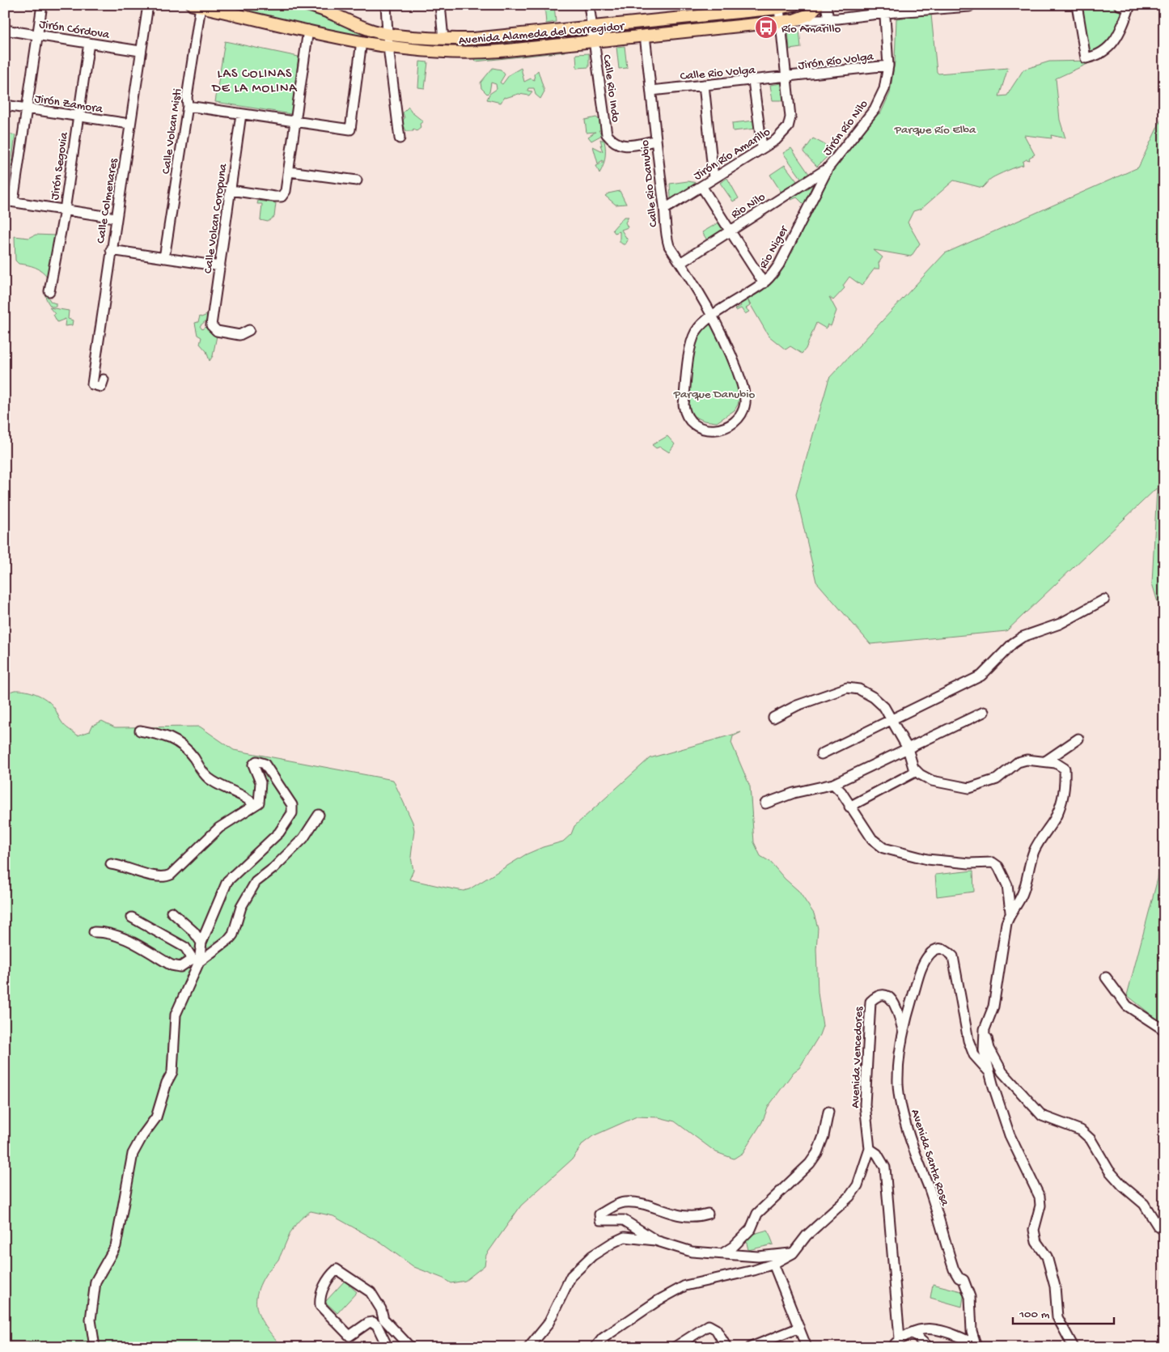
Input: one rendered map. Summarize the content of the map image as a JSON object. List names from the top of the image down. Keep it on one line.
{"streets":{"main road":["Avenida Alameda del Corregidor"],"street":["Jirón Córdova","Jirón Río Volga","Calle Rio Volga","Calle Rio Indo","Jirón Zamora","Jirón Río Nilo","Calle Volcan Misti","Jirón Río Amarillo","Jirón Segovia","Calle Rio Danubio","Calle Colmenares","Rio Nilo","Calle Volcan Coropuna","Rio Niger","Avenida Vencedores","Avenida Santa Rosa"]},"crossings":[["Jirón Córdova","Jirón Segovia"],["Jirón Córdova","Calle Colmenares"],["Avenida Alameda del Corregidor","Calle Rio Indo"],["Avenida Alameda del Corregidor","Calle Volcan Misti"],["Avenida Alameda del Corregidor","Jirón Río Amarillo"],["Avenida Alameda del Corregidor","Calle Rio Danubio"],["Jirón Río Volga","Calle Rio Volga"],["Jirón Río Volga","Jirón Río Nilo"],["Jirón Río Volga","Jirón Río Amarillo"],["Calle Rio Volga","Jirón Río Amarillo"],["Calle Rio Volga","Calle Rio Danubio"],["Calle Rio Indo","Calle Rio Danubio"],["Jirón Zamora","Jirón Segovia"],["Jirón Zamora","Calle Colmenares"],["Jirón Río Nilo","Rio Nilo"],["Jirón Río Nilo","Rio Niger"],["Jirón Río Amarillo","Calle Rio Danubio"],["Calle Rio Danubio","Rio Nilo"],["Calle Rio Danubio","Rio Niger"],["Rio Nilo","Rio Niger"],["Avenida Vencedores","Avenida Santa Rosa"]],"districts":["LAS COLINAS DE LA MOLINA"],"parks":["Parque Río Elba","Parque Danubio"],"places":{"bus stop":["Río Amarillo"]},"scale_bar":"100 m"}
